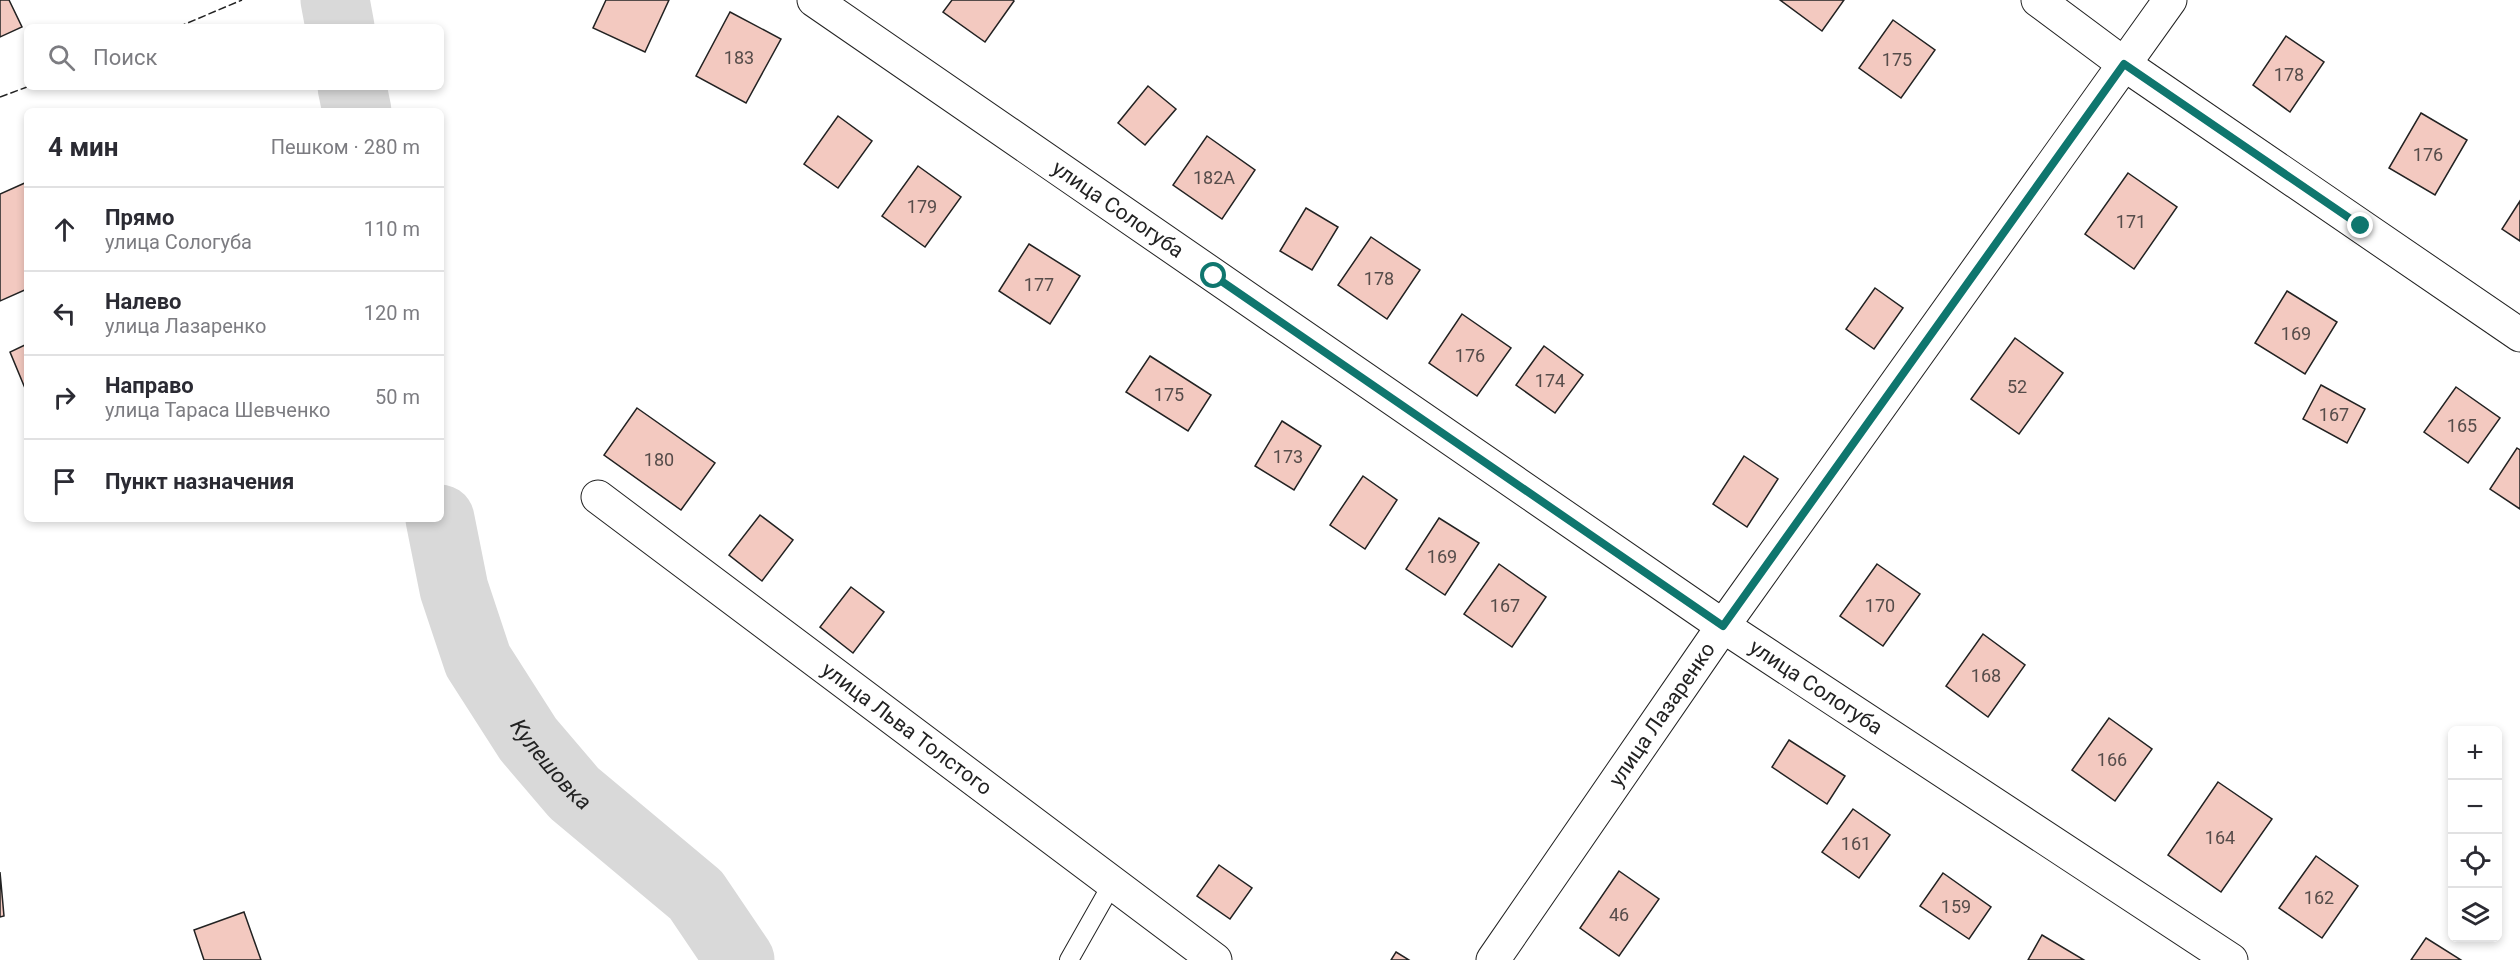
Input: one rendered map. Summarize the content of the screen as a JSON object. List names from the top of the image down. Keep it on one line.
{"streets":{"street":["улица Сологуба","улица Лазаренко","улица Льва Толстого"]},"crossings":[["улица Сологуба","улица Лазаренко"]],"water":["Кулешовка"],"house_numbers":["183","175","178","176","182А","179","171","178","177","169","176","174","52","175","167","165","173","180","169","167","170","168","166","164","161","162","159","46"],"page":{"search":"Поиск","heading":["4 мин","Пешком · 280 m"],"list":[["Прямо","улица Сологуба","110 m"],["Налево","улица Лазаренко","120 m"],["Направо","улица Тараса Шевченко","50 m"],"Пункт назначения"],"map_buttons":["+","−"]}}
